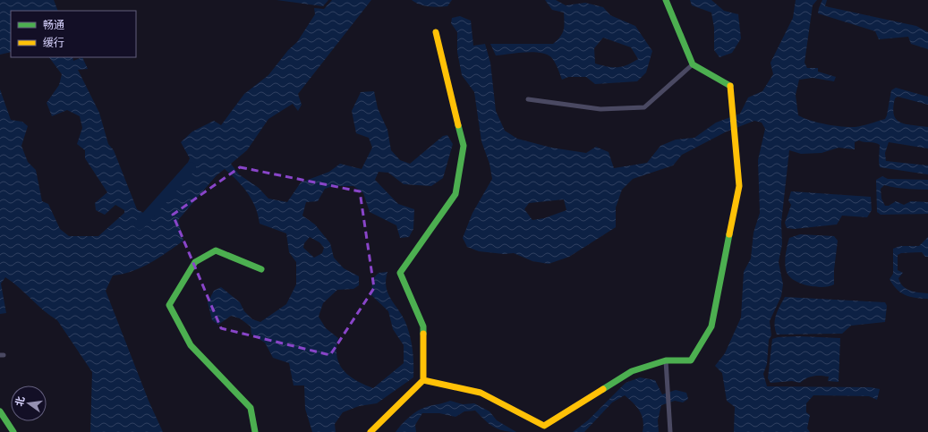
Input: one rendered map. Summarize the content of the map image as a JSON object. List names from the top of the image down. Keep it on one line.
{"legend":["畅通","缓行"],"north":"left"}
